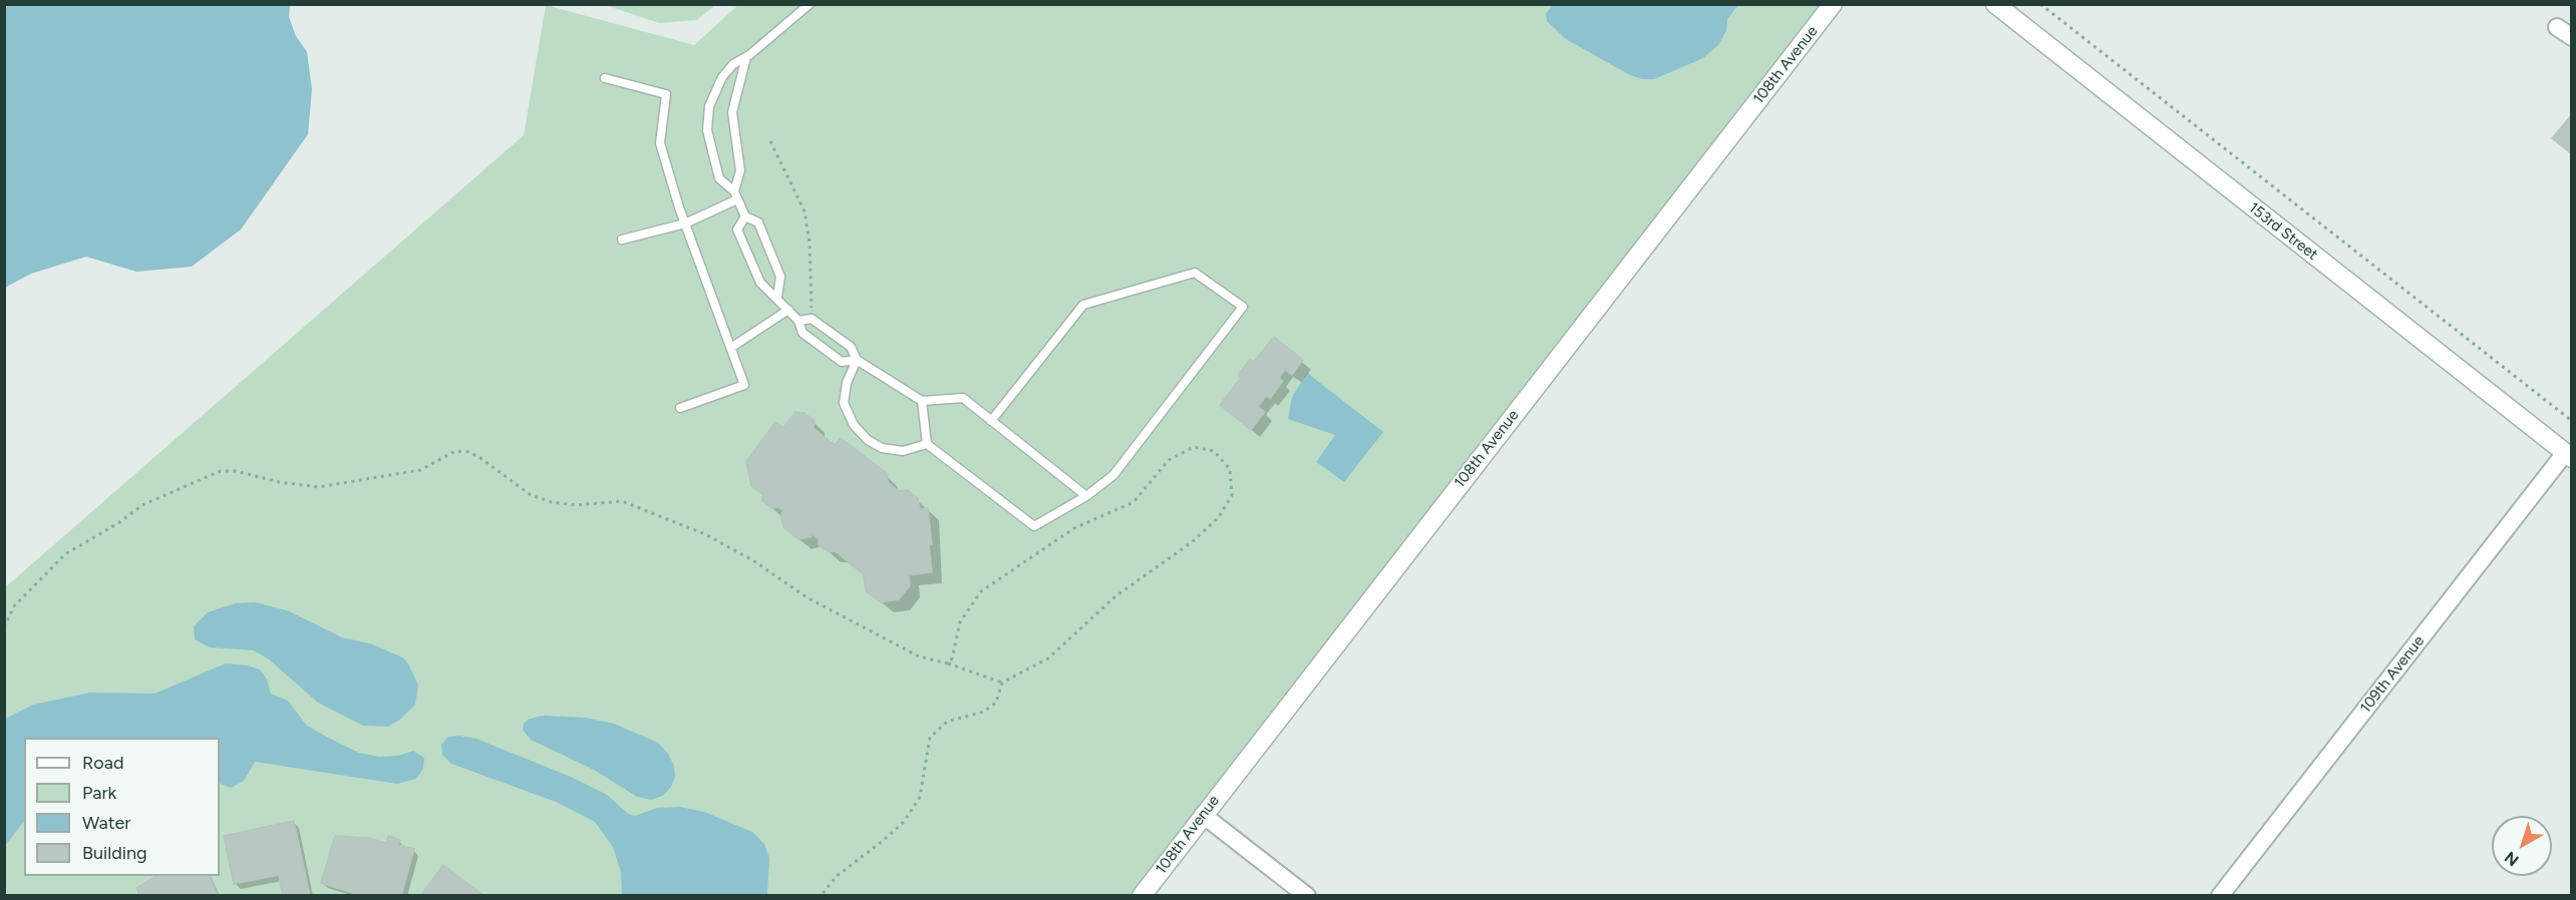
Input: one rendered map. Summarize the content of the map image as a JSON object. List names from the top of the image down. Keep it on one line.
{"streets":{"street":["108th Avenue","153rd Street","109th Avenue"]},"crossings":[["153rd Street","109th Avenue"]],"legend":["Road","Park","Water","Building"],"north":"bottom left"}
